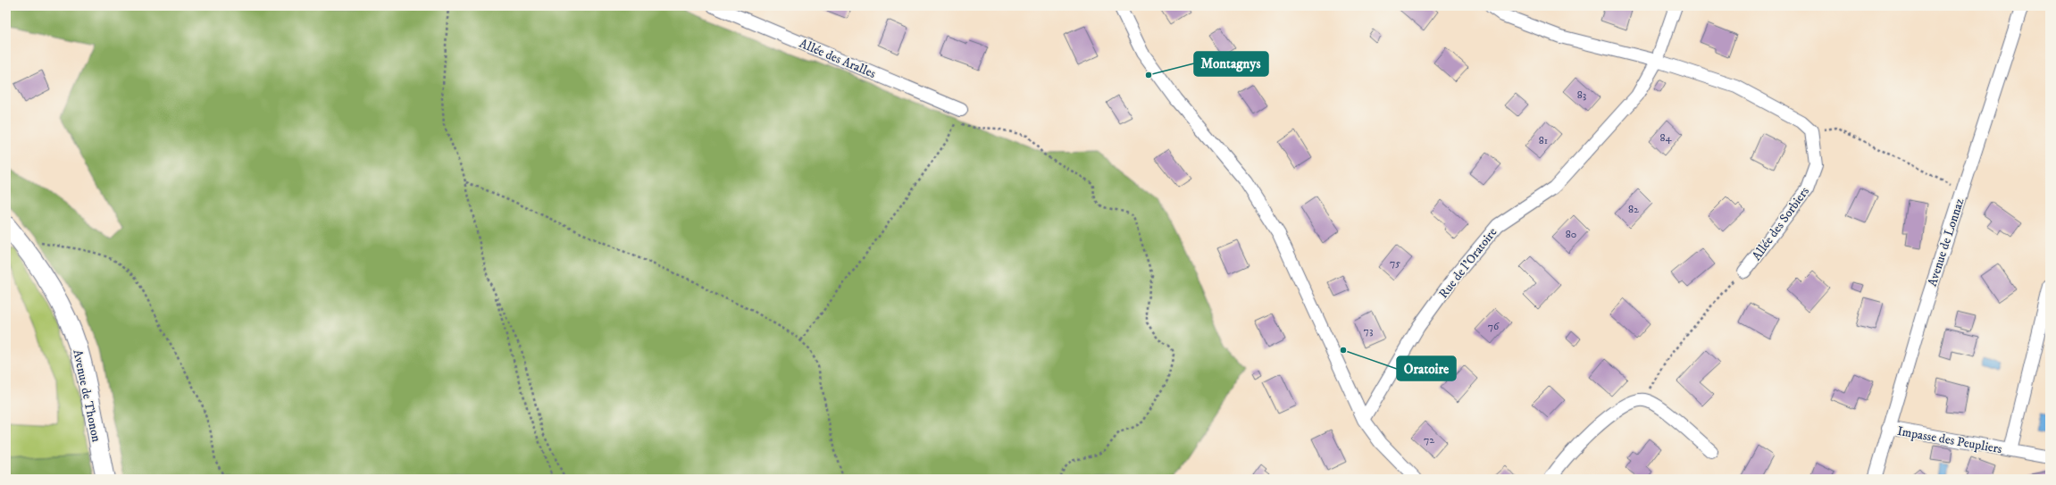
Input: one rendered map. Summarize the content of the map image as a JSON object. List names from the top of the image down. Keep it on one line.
{"streets":{"main road":["Avenue de Thonon"],"street":["Allée des Aralles","Allée des Sorbiers","Avenue de Lonnaz","Rue de l'Oratoire","Impasse des Peupliers"]},"crossings":[["Avenue de Lonnaz","Impasse des Peupliers"]],"places":["Montagnys","Oratoire"],"house_numbers":["83","84","81","82","80","75","76","73","72"]}
